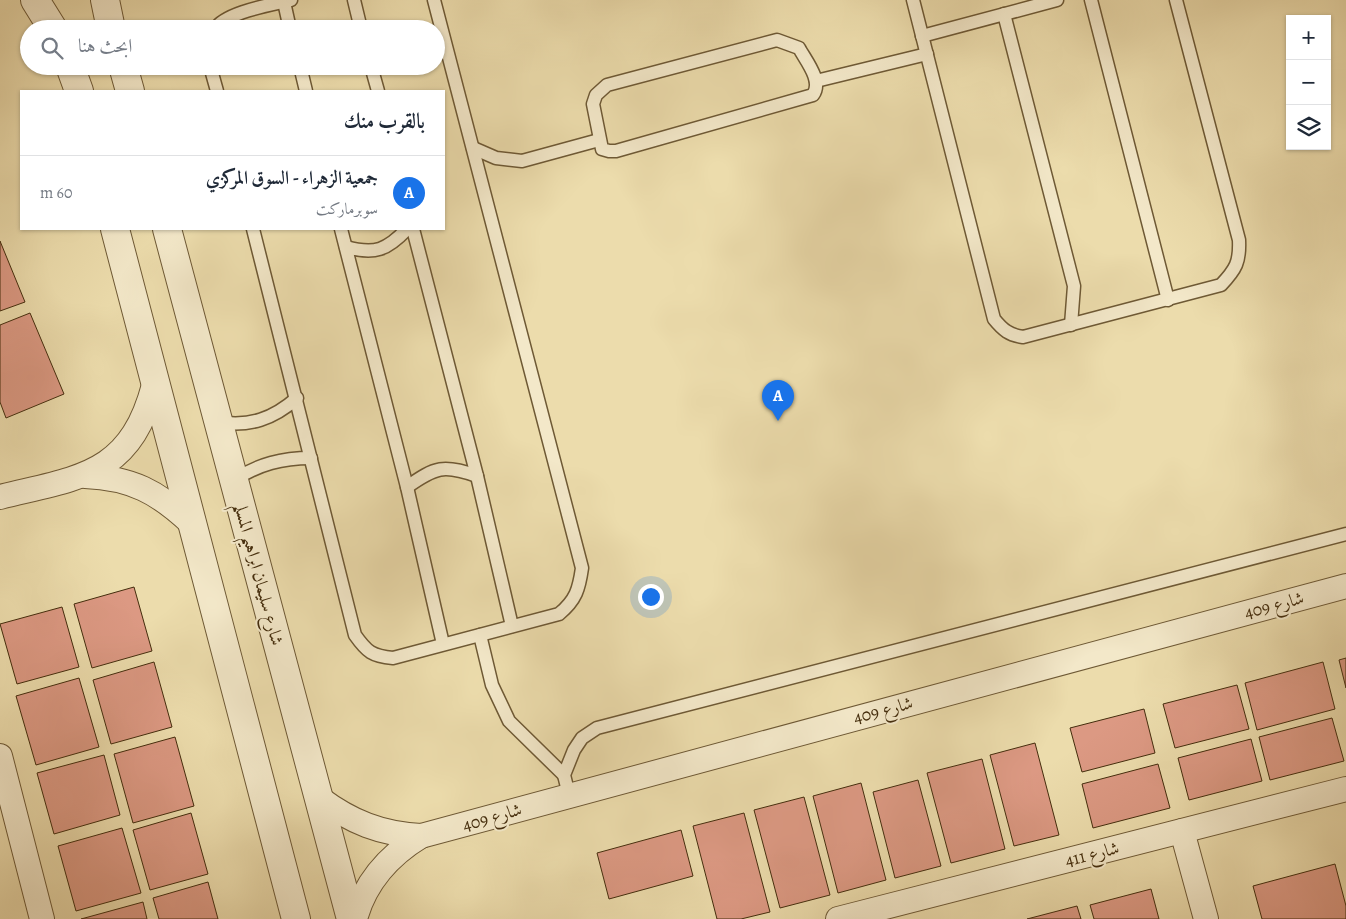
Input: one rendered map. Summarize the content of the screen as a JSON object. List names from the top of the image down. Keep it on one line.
{"streets":{"street":["شارع سليمان ابراهيم المسلم","شارع 409","شارع 411"]},"crossings":[["شارع سليمان ابراهيم المسلم","شارع 409"]],"page":{"map_buttons":["+","−"],"search":"ابحث هنا","heading":"بالقرب منك","list":[{"mark":"A","name":"جمعية الزهراء - السوق المركزي","note":"سوبرماركت","value":"60 m"}],"pins":"A"}}
